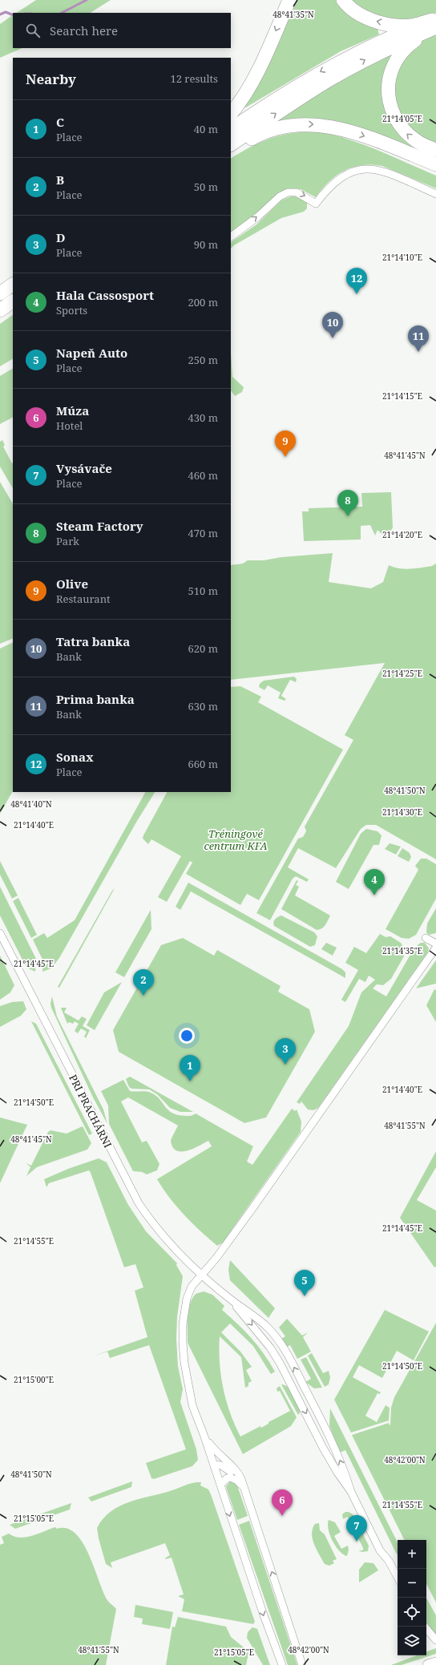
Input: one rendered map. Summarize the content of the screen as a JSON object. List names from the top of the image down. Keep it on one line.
{"streets":{"street":["PRI PRACHÁRNI"]},"parks":["Tréningové centrum KFA"],"page":{"search":"Search here","heading":["Nearby","12 results"],"list":[{"mark":"1","name":"C","note":"Place","value":"40 m"},{"mark":"2","name":"B","note":"Place","value":"50 m"},{"mark":"3","name":"D","note":"Place","value":"90 m"},{"mark":"4","name":"Hala Cassosport","note":"Sports","value":"200 m"},{"mark":"5","name":"Napeň Auto","note":"Place","value":"250 m"},{"mark":"6","name":"Múza","note":"Hotel","value":"430 m"},{"mark":"7","name":"Vysávače","note":"Place","value":"460 m"},{"mark":"8","name":"Steam Factory","note":"Park","value":"470 m"},{"mark":"9","name":"Olive","note":"Restaurant","value":"510 m"},{"mark":"10","name":"Tatra banka","note":"Bank","value":"620 m"},{"mark":"11","name":"Prima banka","note":"Bank","value":"630 m"},{"mark":"12","name":"Sonax","note":"Place","value":"660 m"}],"pins":["12","10","11","9","8","4","2","3","1","5","6","7"],"map_buttons":["+","−"]},"coordinates":["48°41'35\"N","21°14'05\"E","21°14'10\"E","21°14'15\"E","48°41'45\"N","21°14'20\"E","21°14'25\"E","48°41'50\"N","48°41'40\"N","21°14'30\"E","21°14'40\"E","21°14'35\"E","21°14'45\"E","21°14'50\"E","48°41'55\"N","21°14'55\"E","21°15'00\"E","48°42'00\"N","21°15'05\"E"]}
